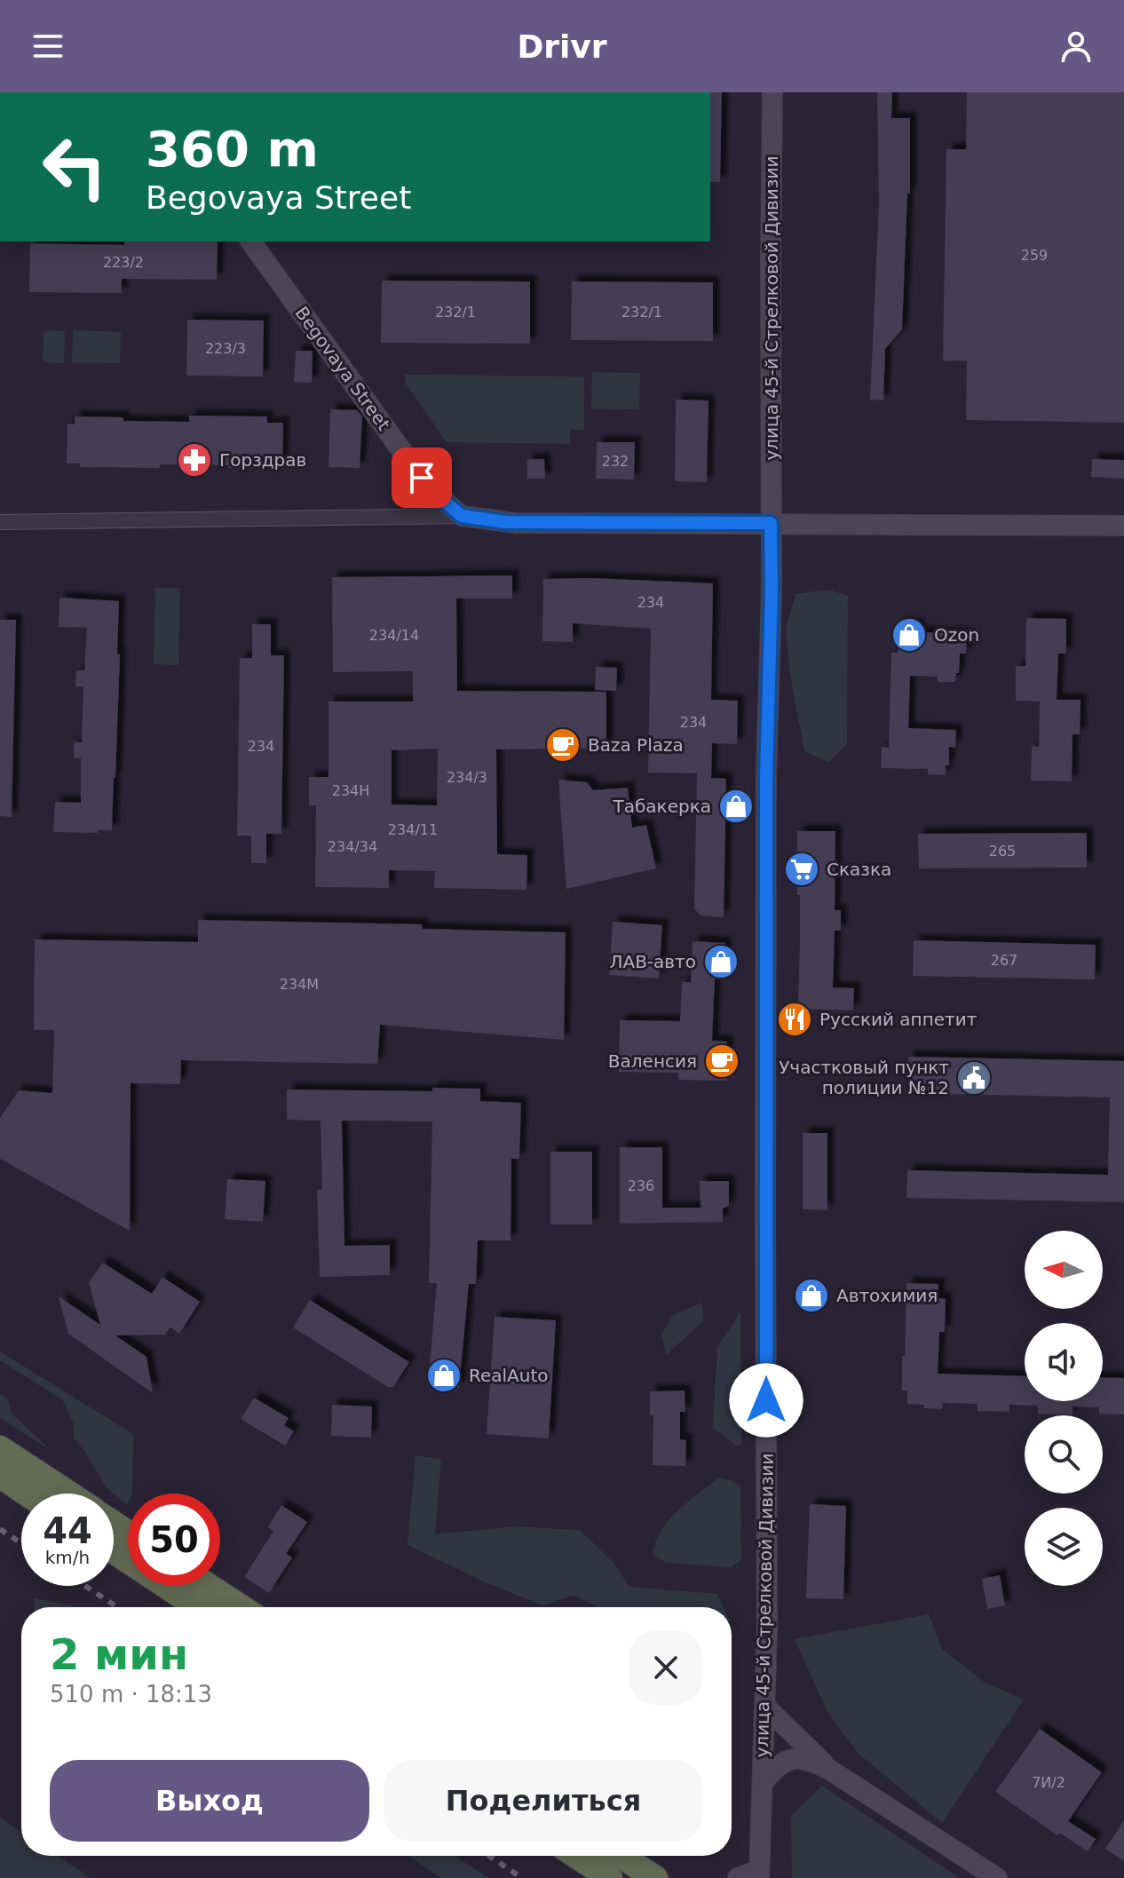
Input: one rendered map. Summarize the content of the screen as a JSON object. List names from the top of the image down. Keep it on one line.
{"streets":{"main road":["улица 45-й Стрелковой Дивизии","Begovaya Street"]},"places":{"pharmacy":["Горздрав"],"shop":["Ozon","Табакерка","ЛАВ-авто","Автохимия","RealAuto"],"cafe":["Baza Plaza","Валенсия"],"supermarket":["Сказка"],"restaurant":["Русский аппетит"],"public building":["Участковый пункт полиции №12"]},"house_numbers":["259","223/2","232/1","232/1","223/3","232","234","234/14","234","234","234/3","234Н","234/11","234/34","265","267","234М","236","7И/2"],"north":"left","page":{"header":"Drivr","turn":["360 m","Begovaya Street"],"speed":"44 km/h","limit":"50","heading":["2 мин","510 m · 18:13"],"buttons":["Выход","Поделиться"]}}
